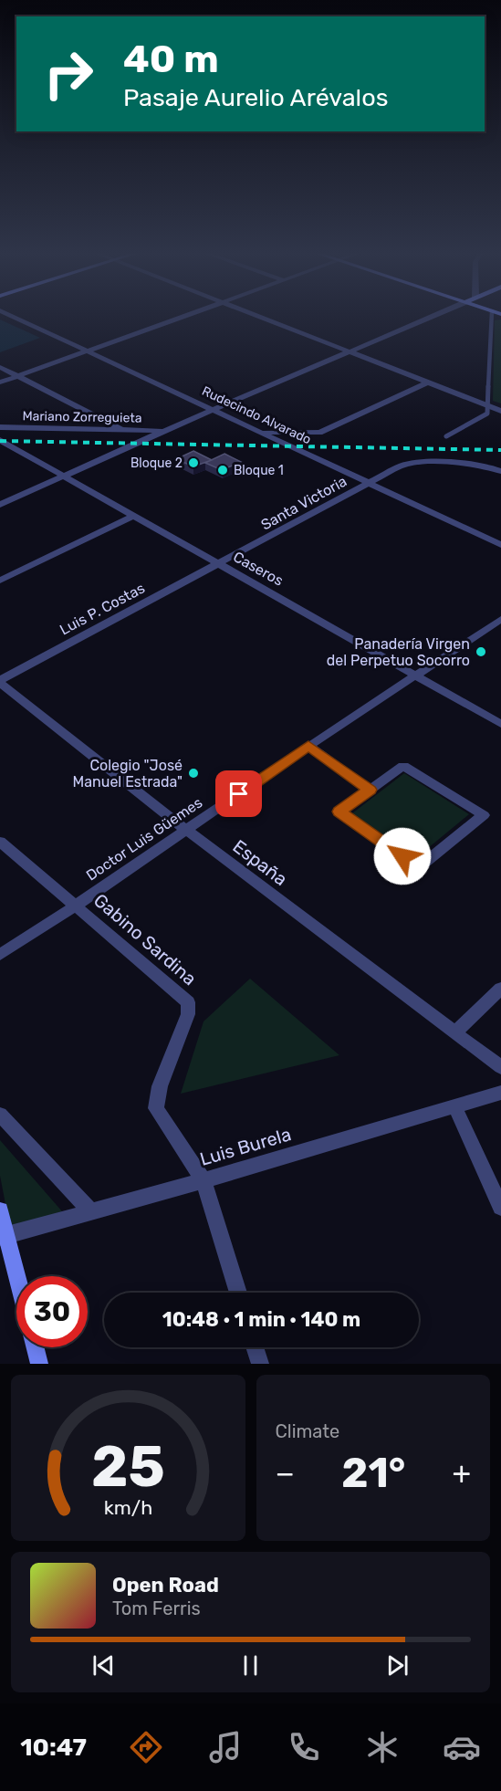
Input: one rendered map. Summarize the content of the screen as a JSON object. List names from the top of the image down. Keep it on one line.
{"streets":{"street":["Rudecindo Alvarado","Mariano Zorreguieta","Santa Victoria","Caseros","Luis P. Costas","Doctor Luis Güemes","España","Gabino Sardina","Luis Burela"]},"crossings":[["Rudecindo Alvarado","Santa Victoria"],["Santa Victoria","Caseros"],["Santa Victoria","Luis P. Costas"],["Caseros","Luis P. Costas"],["Caseros","Doctor Luis Güemes"],["Luis P. Costas","España"],["Doctor Luis Güemes","España"],["Doctor Luis Güemes","Gabino Sardina"],["Gabino Sardina","Luis Burela"]],"places":["Bloque 2","Bloque 1","Panadería Virgen del Perpetuo Socorro","Colegio \"José Manuel Estrada\""],"page":{"turn":["40 m","Pasaje Aurelio Arévalos"],"limit":"30","trip":"10:48 · 1 min · 140 m","tile":"Climate","heat":["−","21°","+"],"song":["Open Road","Tom Ferris"],"tabs":"10:47","gauge":["25","km/h"]}}
